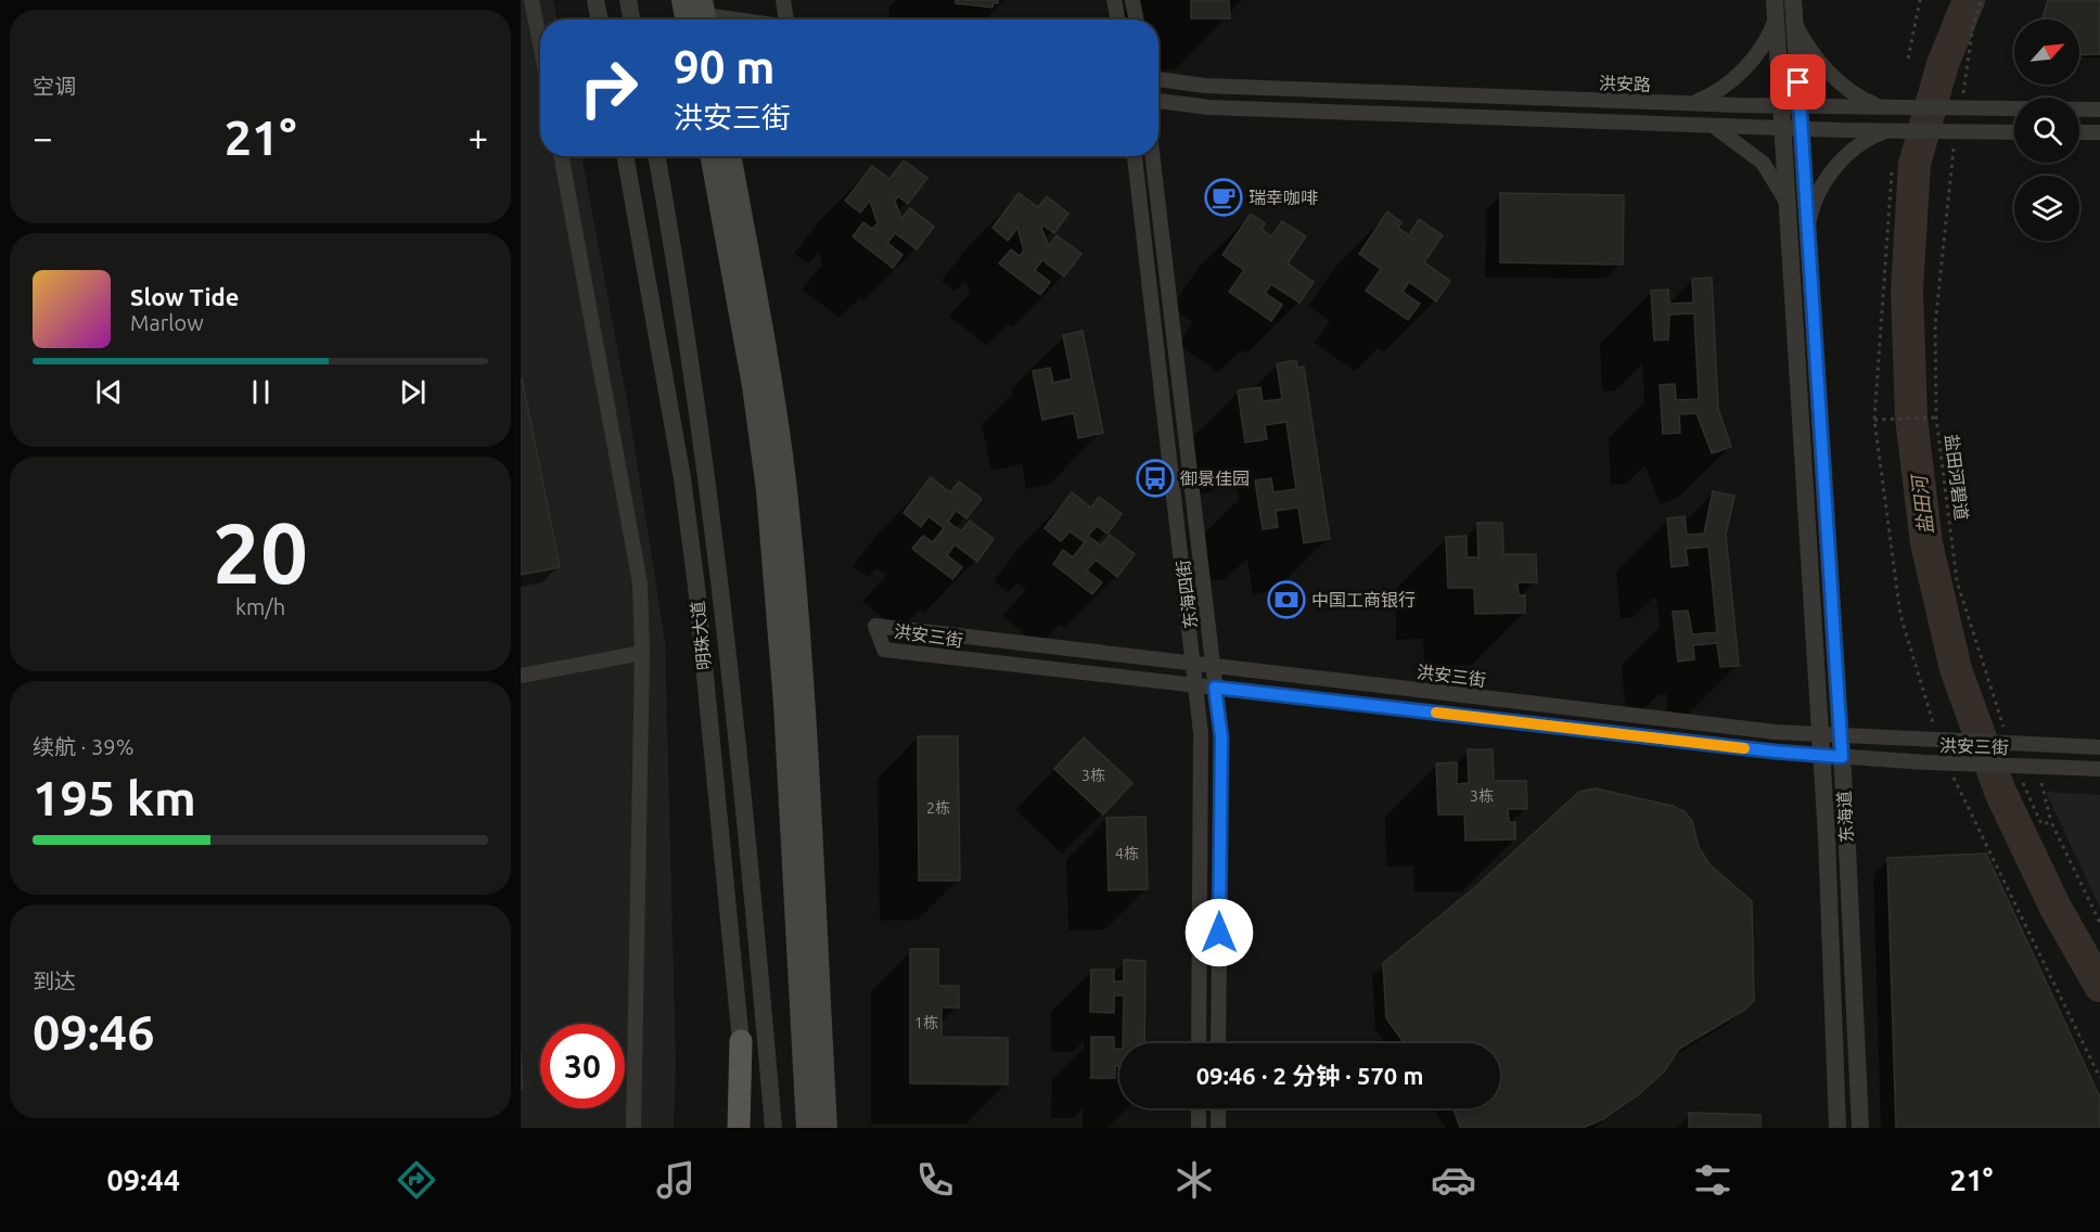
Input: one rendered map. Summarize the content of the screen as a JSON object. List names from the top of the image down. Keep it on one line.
{"streets":{"street":["洪安路","东海四街","明珠大道","洪安三街","东海道"],"path":["盐田河碧道"]},"crossings":[["洪安路","东海道"],["盐田河碧道","洪安三街"],["东海四街","洪安三街"],["洪安三街","东海道"]],"water":["盐田河"],"places":{"cafe":["瑞幸咖啡"],"bus stop":["御景佳园"],"bank":["中国工商银行"]},"house_numbers":["3栋","3栋","2栋","4栋","1栋"],"north":"top right","page":{"tile":["空调",["20","km/h"],["续航 · 39%","195 km"],["到达","09:46"]],"turn":["90 m","洪安三街"],"heat":["−","21°","+"],"song":["Slow Tide","Marlow"],"limit":"30","trip":"09:46 · 2 分钟 · 570 m","tabs":["09:44","21°"]}}
